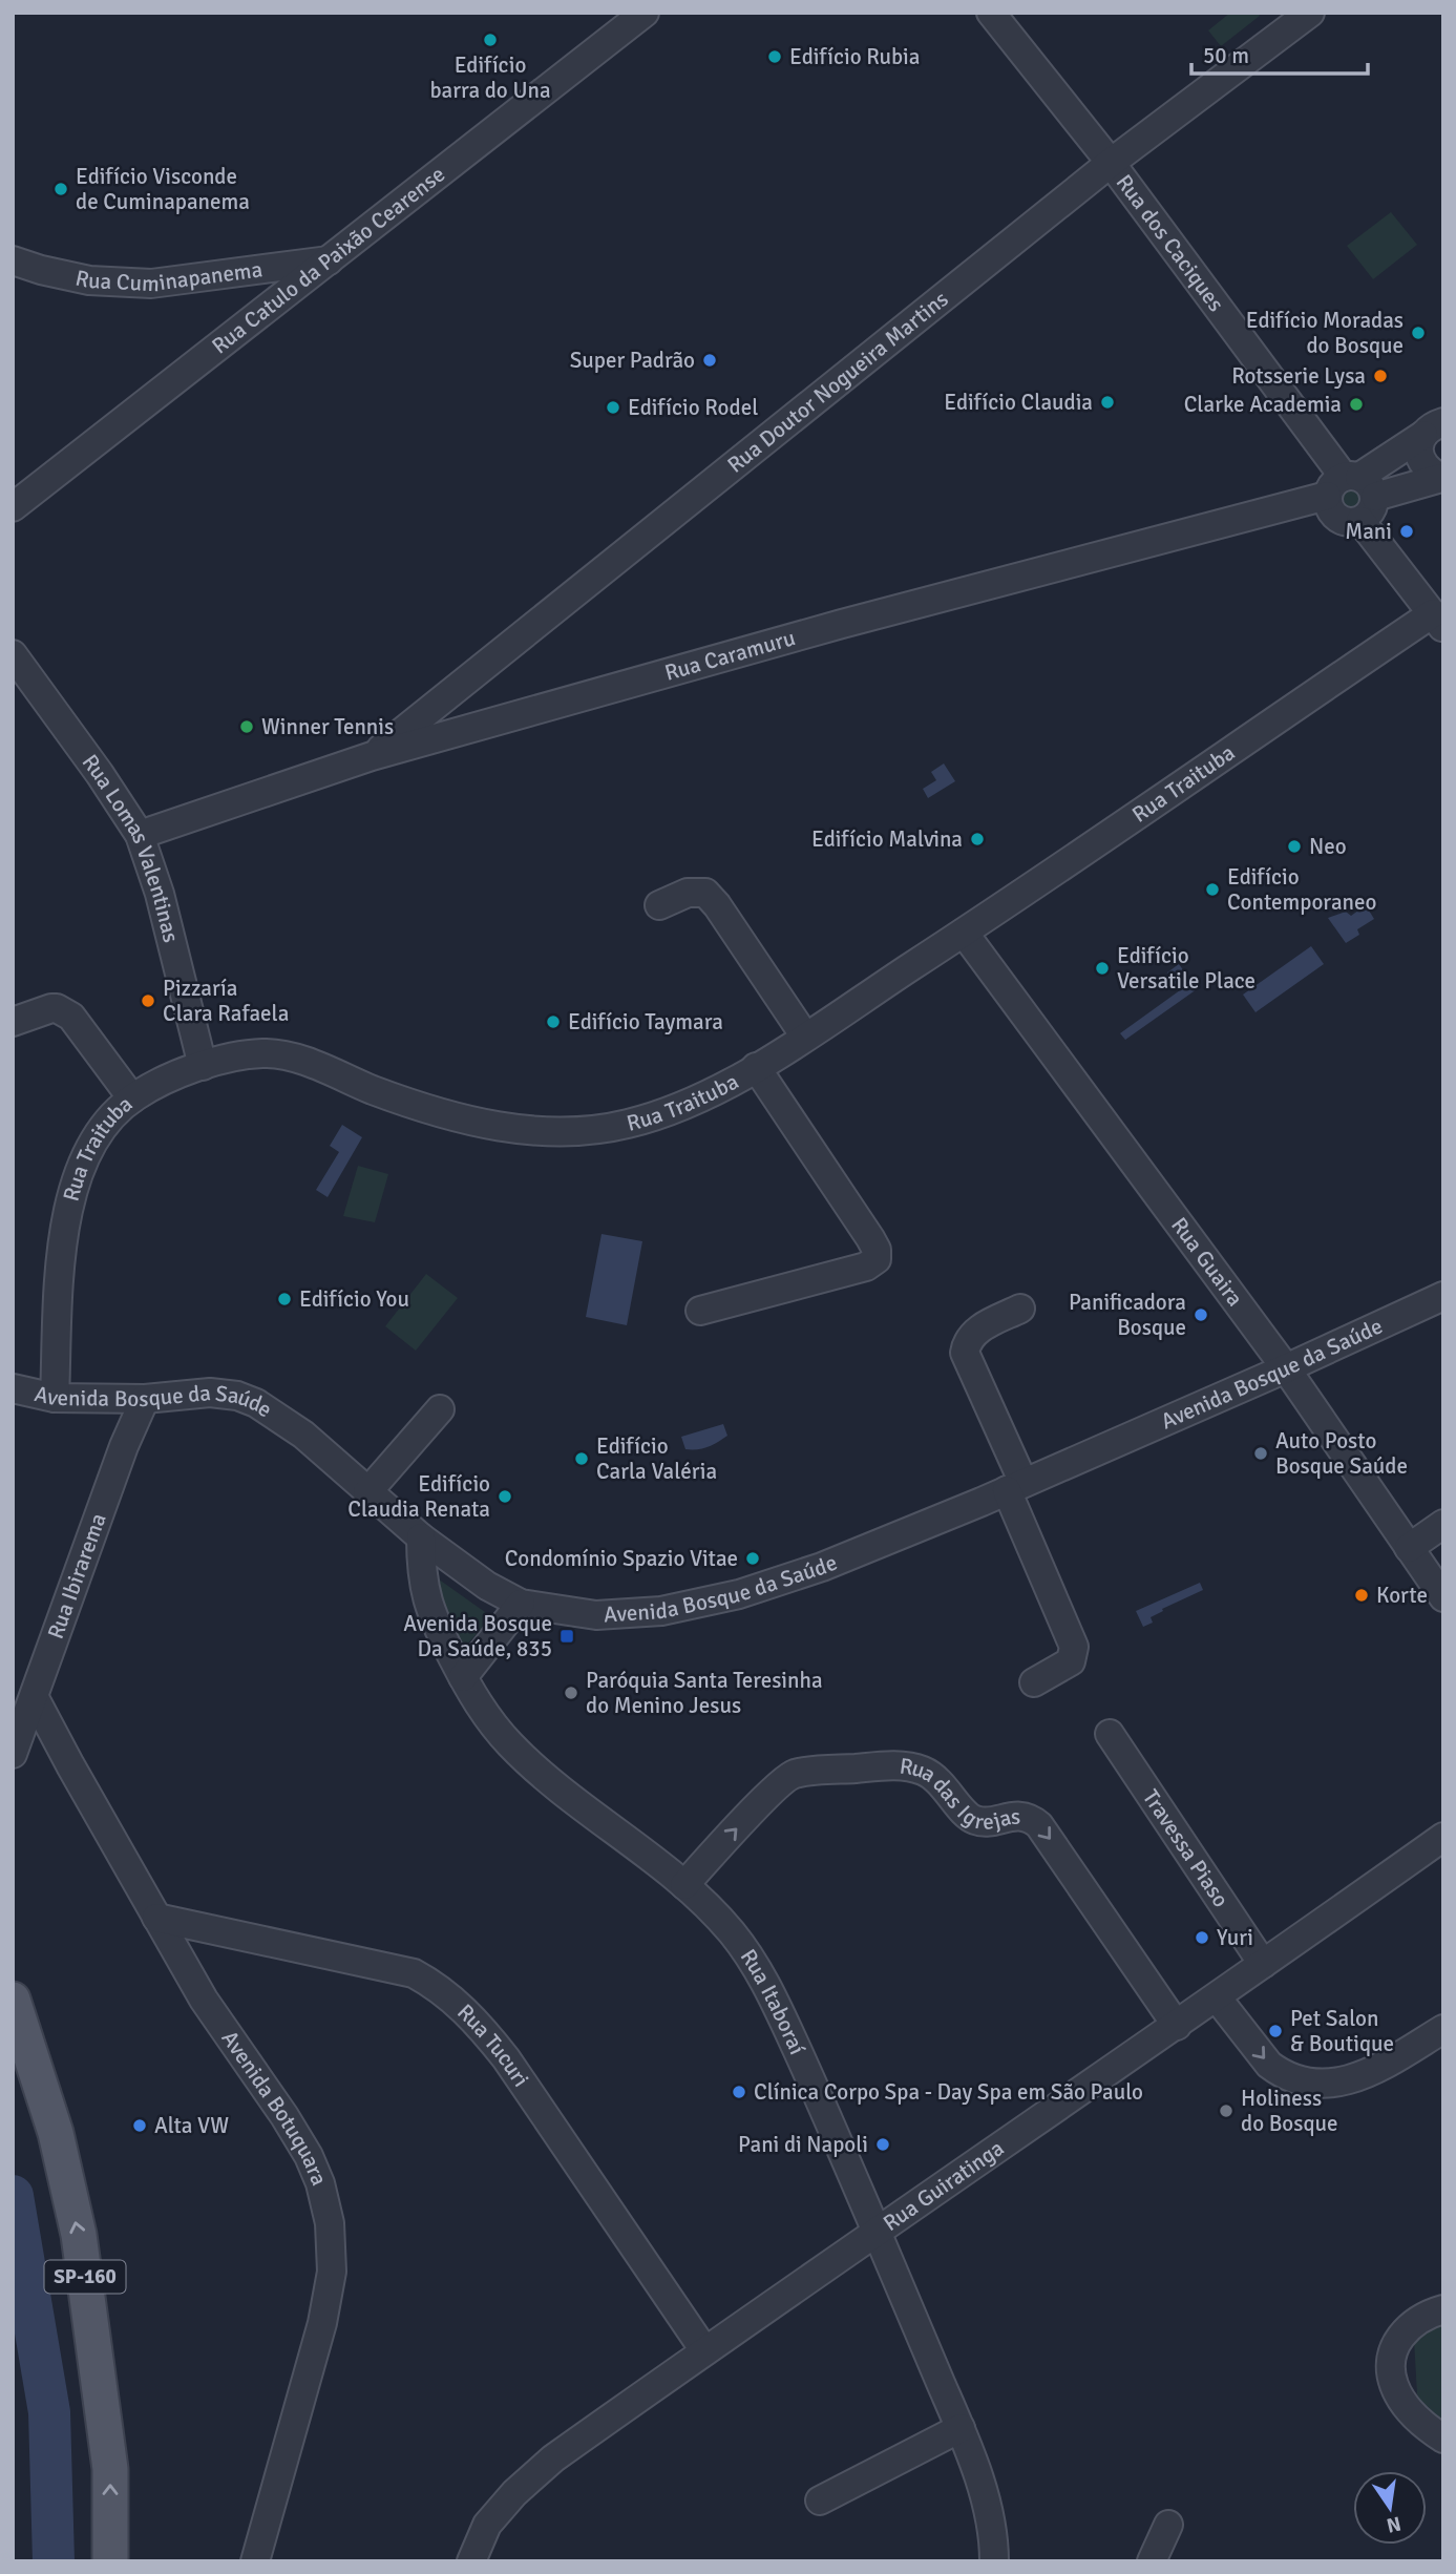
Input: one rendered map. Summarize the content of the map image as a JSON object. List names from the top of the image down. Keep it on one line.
{"streets":{"main road":["SP-160"],"street":["Rua dos Caciques","Rua Catulo da Paixão Cearense","Rua Cuminapanema","Rua Doutor Nogueira Martins","Rua Caramuru","Rua Traituba","Rua Lomas Valentinas","Rua Guaira","Avenida Bosque da Saúde","Rua Ibirarema","Rua das Igrejas","Travessa Piaso","Rua Itaboraí","Rua Tucuri","Avenida Botuquara","Rua Guiratinga"]},"crossings":[["Rua dos Caciques","Rua Doutor Nogueira Martins"],["Rua dos Caciques","Rua Caramuru"],["Rua Catulo da Paixão Cearense","Rua Cuminapanema"],["Rua Doutor Nogueira Martins","Rua Caramuru"],["Rua Caramuru","Rua Lomas Valentinas"],["Rua Traituba","Rua Lomas Valentinas"],["Rua Traituba","Rua Guaira"],["Rua Traituba","Avenida Bosque da Saúde"],["Rua Guaira","Avenida Bosque da Saúde"],["Avenida Bosque da Saúde","Rua Ibirarema"],["Avenida Bosque da Saúde","Rua Itaboraí"],["Rua Ibirarema","Avenida Botuquara"],["Rua das Igrejas","Rua Itaboraí"],["Rua das Igrejas","Rua Guiratinga"],["Travessa Piaso","Rua Guiratinga"],["Rua Itaboraí","Rua Guiratinga"],["Rua Tucuri","Avenida Botuquara"],["Rua Tucuri","Rua Guiratinga"]],"places":{"other":["Edifício barra do Una","Edifício Rubia","Edifício Visconde de Cuminapanema","Edifício Moradas do Bosque","Super Padrão","Rotsserie Lysa","Edifício Claudia","Clarke Academia","Edifício Rodel","Mani","Winner Tennis","Edifício Malvina","Neo","Edifício Contemporaneo","Edifício Versatile Place","Pizzaría Clara Rafaela","Edifício Taymara","Edifício You","Panificadora Bosque","Auto Posto Bosque Saúde","Edifício Carla Valéria","Edifício Claudia Renata","Condomínio Spazio Vitae","Korte","Paróquia Santa Teresinha do Menino Jesus","Yuri","Pet Salon & Boutique","Clínica Corpo Spa - Day Spa em São Paulo","Holiness do Bosque","Alta VW","Pani di Napoli"],"transit":["Avenida Bosque Da Saúde, 835"]},"scale_bar":"50 m","north":"bottom"}
